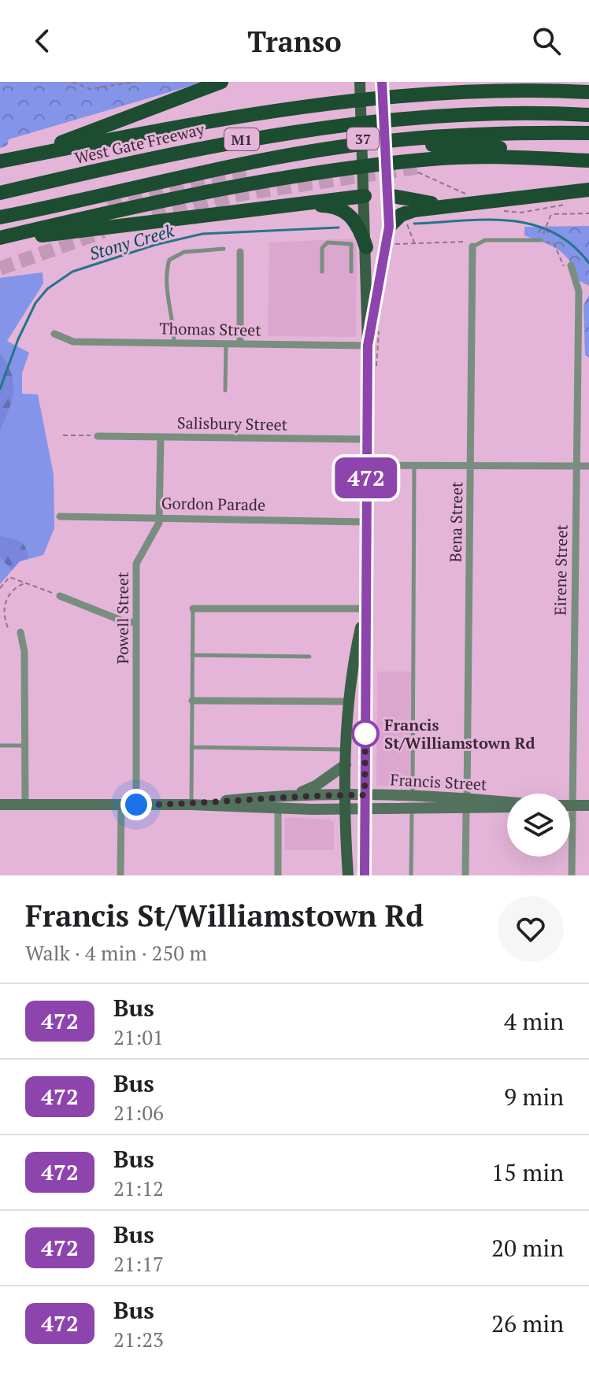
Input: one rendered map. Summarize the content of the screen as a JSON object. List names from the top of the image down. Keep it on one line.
{"streets":{"highway":["M1","West Gate Freeway"],"main road":["37","Francis Street"],"street":["Thomas Street","Salisbury Street","Gordon Parade","Bena Street","Eirene Street","Powell Street"]},"crossings":[["37","Thomas Street"],["37","Salisbury Street"],["37","Gordon Parade"],["37","Francis Street"],["Salisbury Street","Powell Street"],["Gordon Parade","Powell Street"],["Bena Street","Francis Street"],["Powell Street","Francis Street"]],"water":["Stony Creek"],"places":["Francis St/Williamstown Rd"],"lines":["bus line 472"],"page":{"header":"Transo","on_map":"472","heading":["Francis St/Williamstown Rd","Walk · 4 min · 250 m"],"list":[{"mark":"472","name":"Bus","note":"21:01","value":"4 min"},{"mark":"472","name":"Bus","note":"21:06","value":"9 min"},{"mark":"472","name":"Bus","note":"21:12","value":"15 min"},{"mark":"472","name":"Bus","note":"21:17","value":"20 min"},{"mark":"472","name":"Bus","note":"21:23","value":"26 min"}]}}
